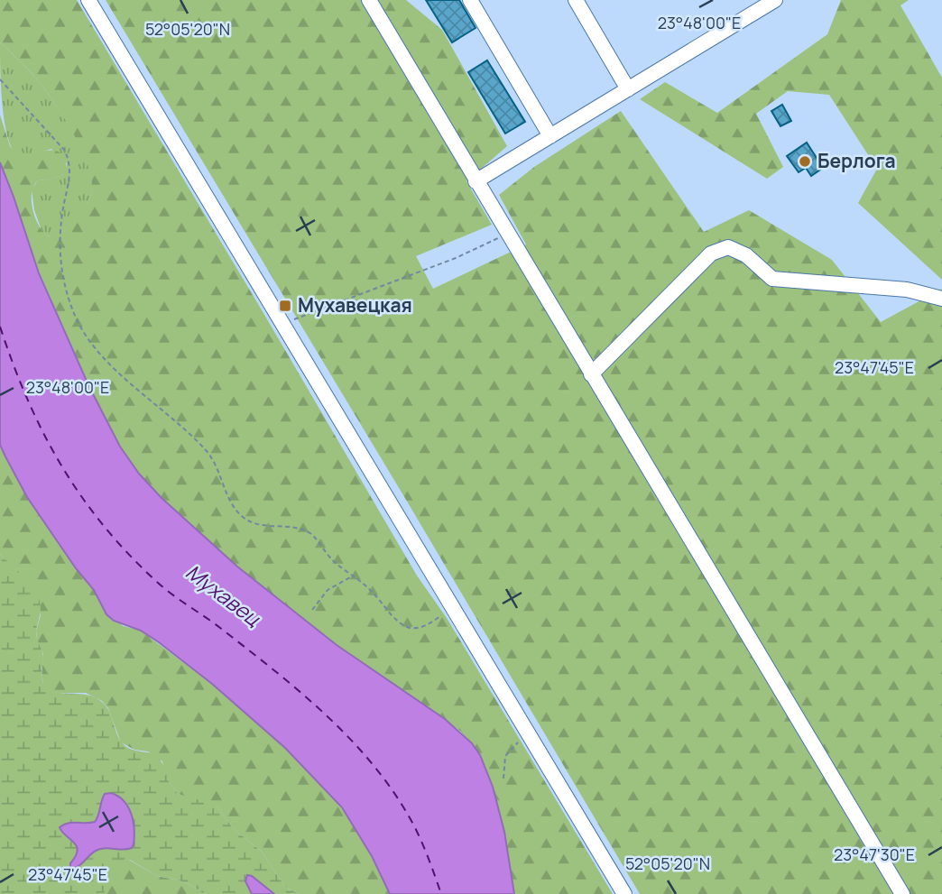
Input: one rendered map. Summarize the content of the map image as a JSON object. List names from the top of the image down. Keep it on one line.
{"water":["Мухавец"],"places":{"other":["Берлога"],"transit":["Мухавецкая"]},"coordinates":["23°48'00\"E","52°05'20\"N","23°47'45\"E","23°47'30\"E"]}
